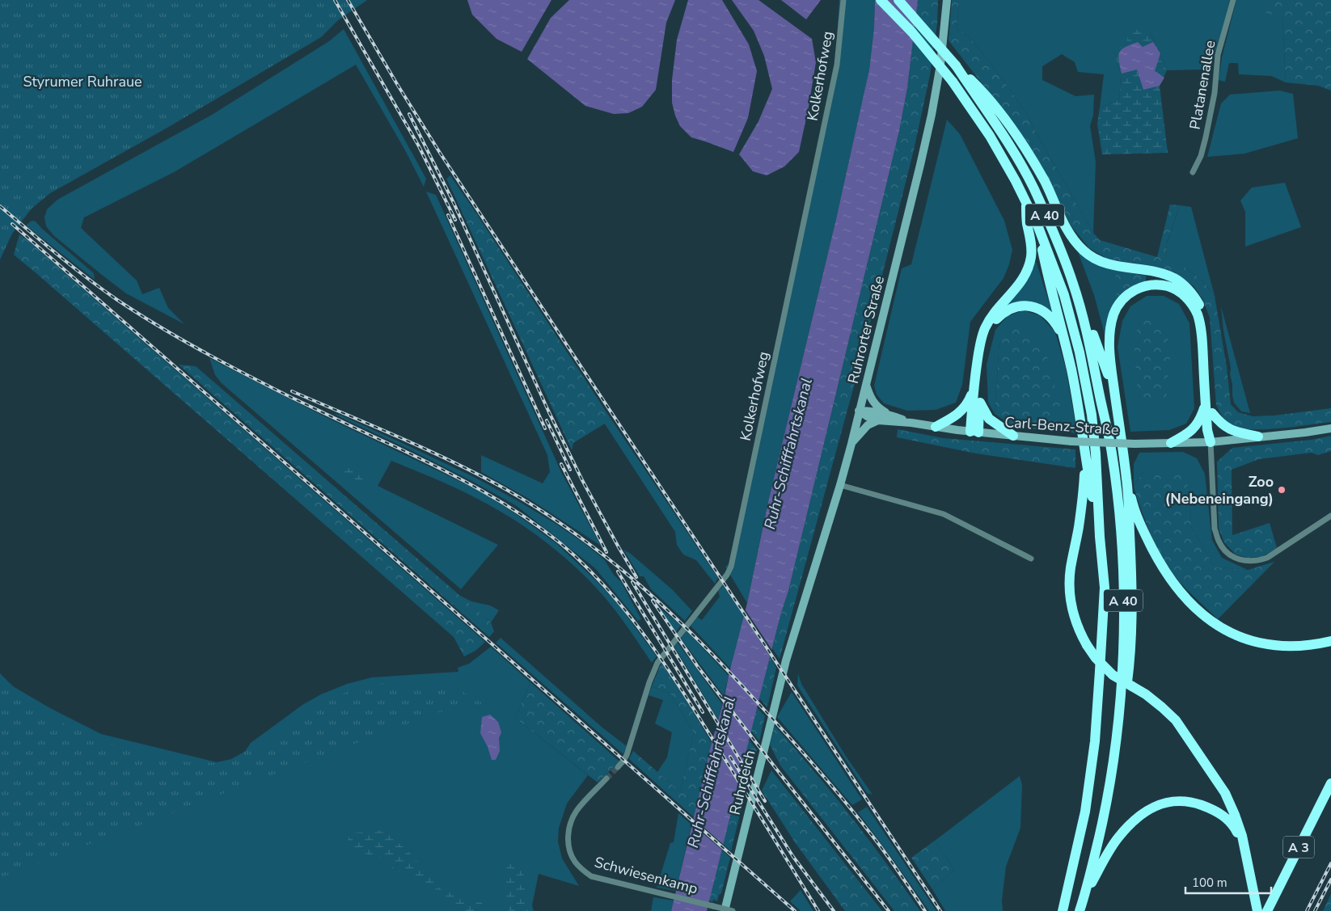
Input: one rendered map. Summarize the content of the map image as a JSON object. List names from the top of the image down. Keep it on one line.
{"streets":{"highway":["A 40","A 3"],"main road":["Ruhrorter Straße","Carl-Benz-Straße","Ruhrdeich"],"street":["Kolkerhofweg","Platanenallee","Schwiesenkamp"]},"crossings":[["Ruhrorter Straße","Carl-Benz-Straße"],["Ruhrorter Straße","Ruhrdeich"]],"water":["Ruhr-Schifffahrtskanal"],"parks":["Styrumer Ruhraue"],"places":["Zoo (Nebeneingang)"],"scale_bar":"100 m"}
